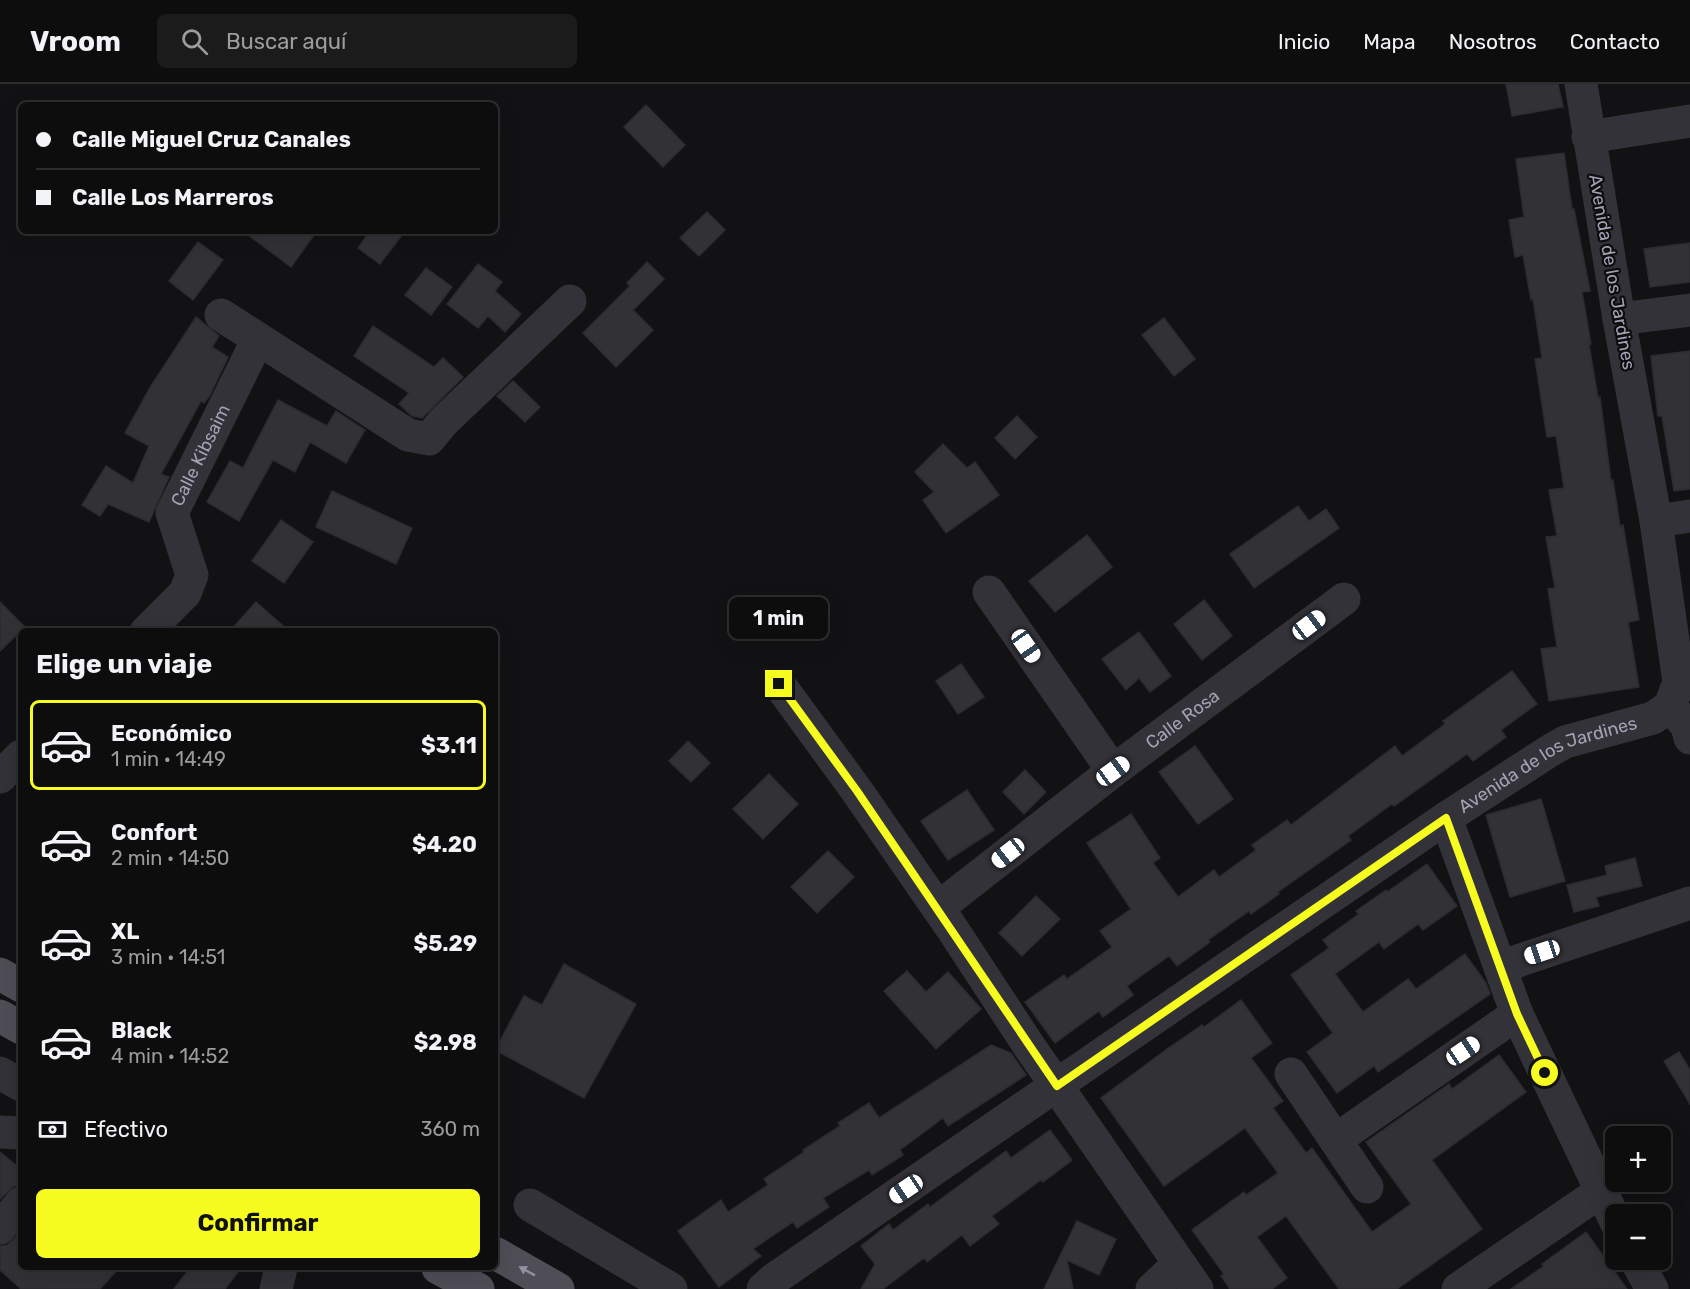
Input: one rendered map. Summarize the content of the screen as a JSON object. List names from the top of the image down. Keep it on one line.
{"streets":{"street":["Avenida de los Jardines","Calle Kibsaim","Calle Rosa"]},"page":{"header":"Vroom","search":"Buscar aquí","nav":["Inicio","Mapa","Nosotros","Contacto"],"banner":["Calle Miguel Cruz Canales","Calle Los Marreros"],"bubble":"1 min","heading":"Elige un viaje","list":[{"name":"Económico","note":"1 min · 14:49","value":"$3.11"},{"name":"Confort","note":"2 min · 14:50","value":"$4.20"},{"name":"XL","note":"3 min · 14:51","value":"$5.29"},{"name":"Black","note":"4 min · 14:52","value":"$2.98"}],"pay":["Efectivo","360 m"],"map_buttons":["+","−"],"buttons":"Confirmar"}}
